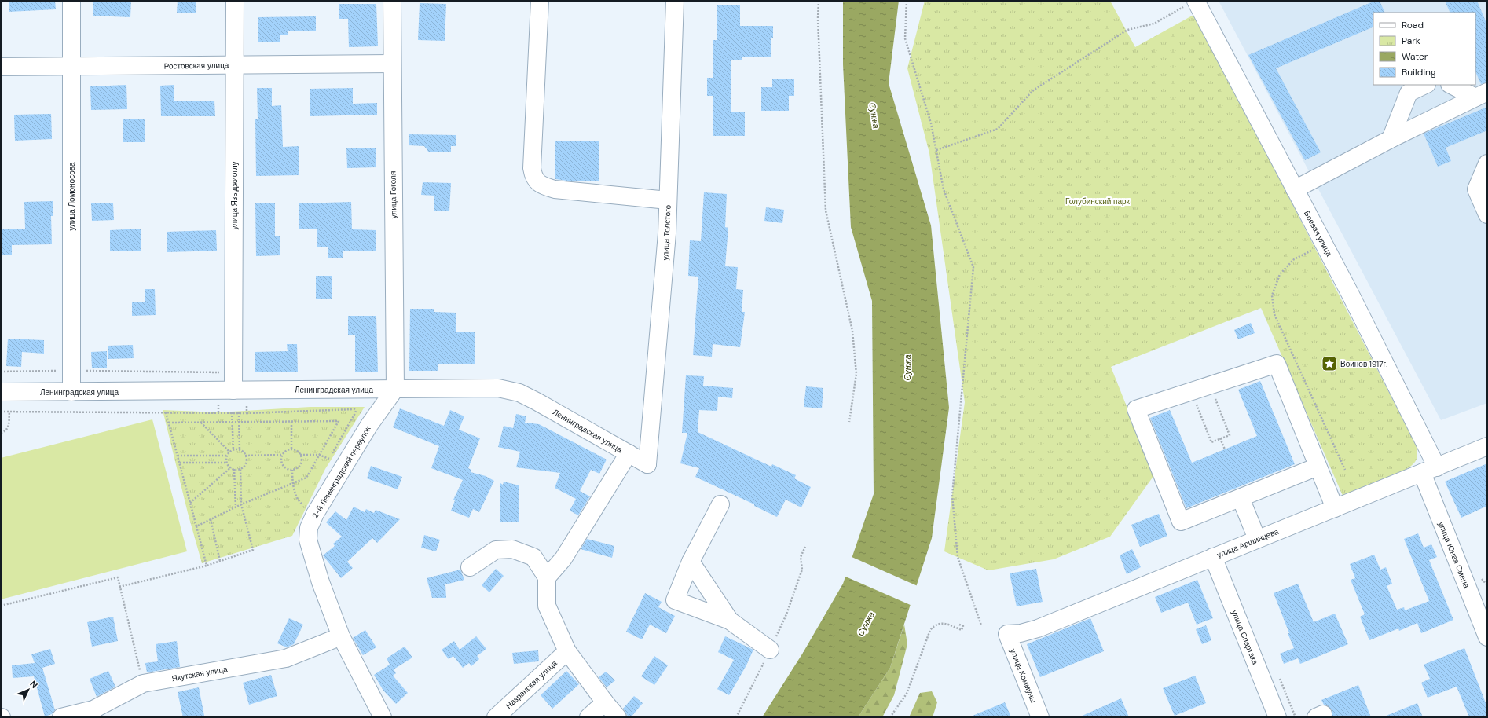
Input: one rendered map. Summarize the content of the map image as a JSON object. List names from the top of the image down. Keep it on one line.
{"streets":{"street":["Ростовская улица","улица Гоголя","улица Языджиоглу","улица Ломоносова","улица Толстого","Боевая улица","Ленинградская улица","2-й Ленинградский переулок","улица Аршинцева","улица Юная Смена","улица Спартака","Якутская улица","улица Коммуны","Назранская улица"]},"crossings":[["Ростовская улица","улица Гоголя"],["Ростовская улица","улица Языджиоглу"],["Ростовская улица","улица Ломоносова"],["улица Гоголя","Ленинградская улица"],["улица Гоголя","2-й Ленинградский переулок"],["улица Языджиоглу","Ленинградская улица"],["улица Ломоносова","Ленинградская улица"],["улица Толстого","Ленинградская улица"],["Боевая улица","улица Аршинцева"],["Боевая улица","улица Юная Смена"],["Ленинградская улица","2-й Ленинградский переулок"],["2-й Ленинградский переулок","Якутская улица"],["улица Аршинцева","улица Юная Смена"],["улица Аршинцева","улица Спартака"],["улица Аршинцева","улица Коммуны"]],"water":["Сунжа"],"parks":["Голубинский парк"],"places":{"place":["Воинов 1917г."]},"legend":["Road","Park","Water","Building"],"north":"top right"}
